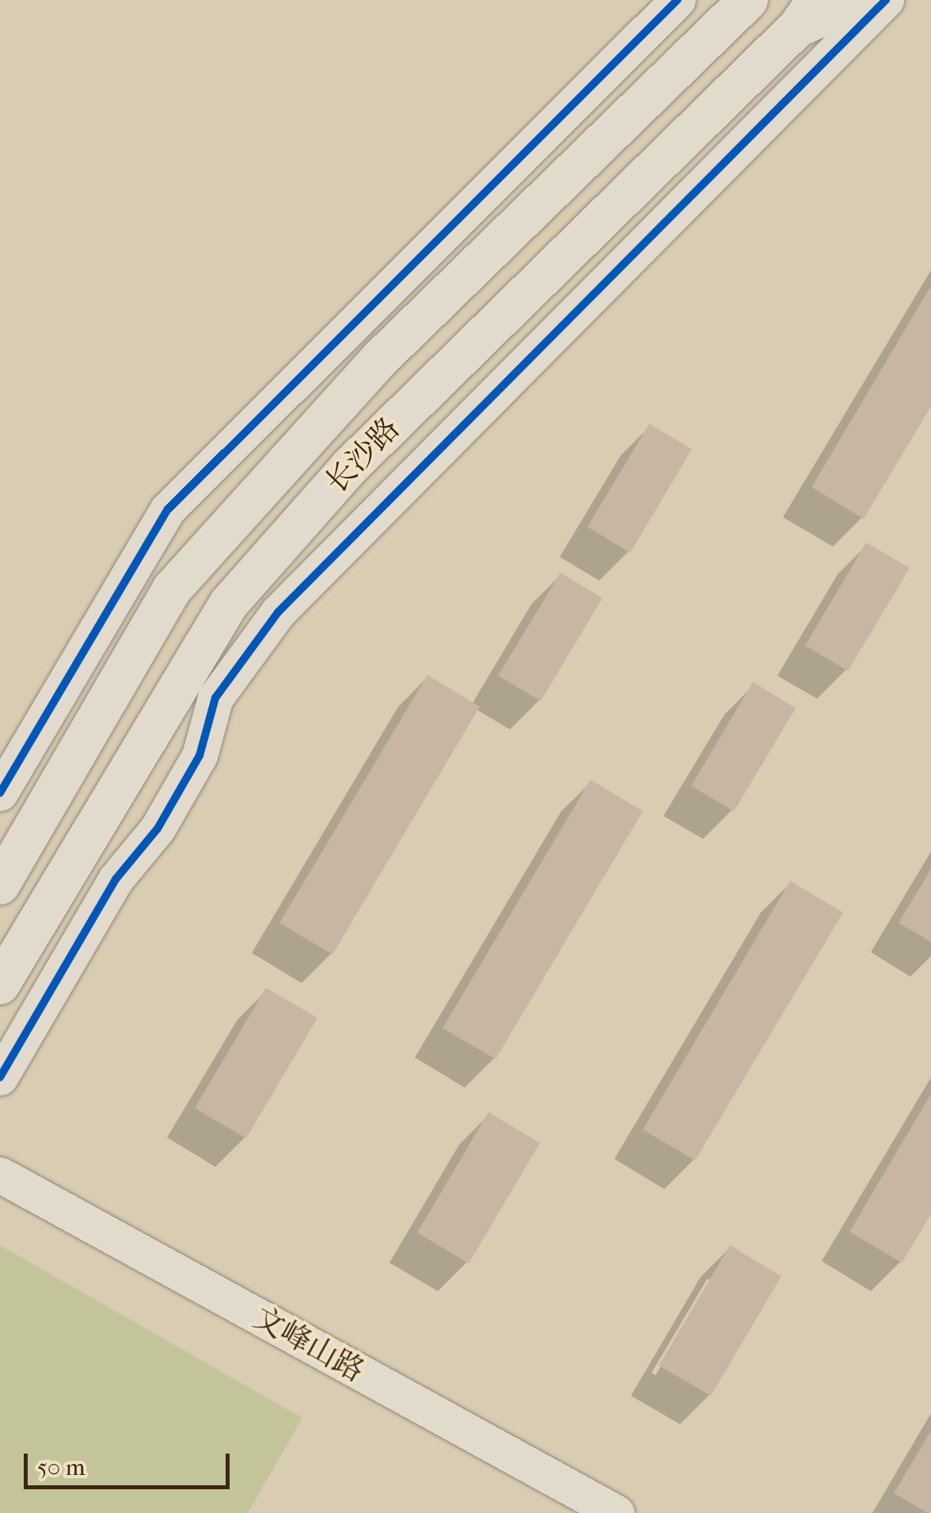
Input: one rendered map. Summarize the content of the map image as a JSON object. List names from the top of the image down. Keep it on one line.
{"streets":{"main road":["长沙路"],"street":["文峰山路"]},"scale_bar":"50 m"}
